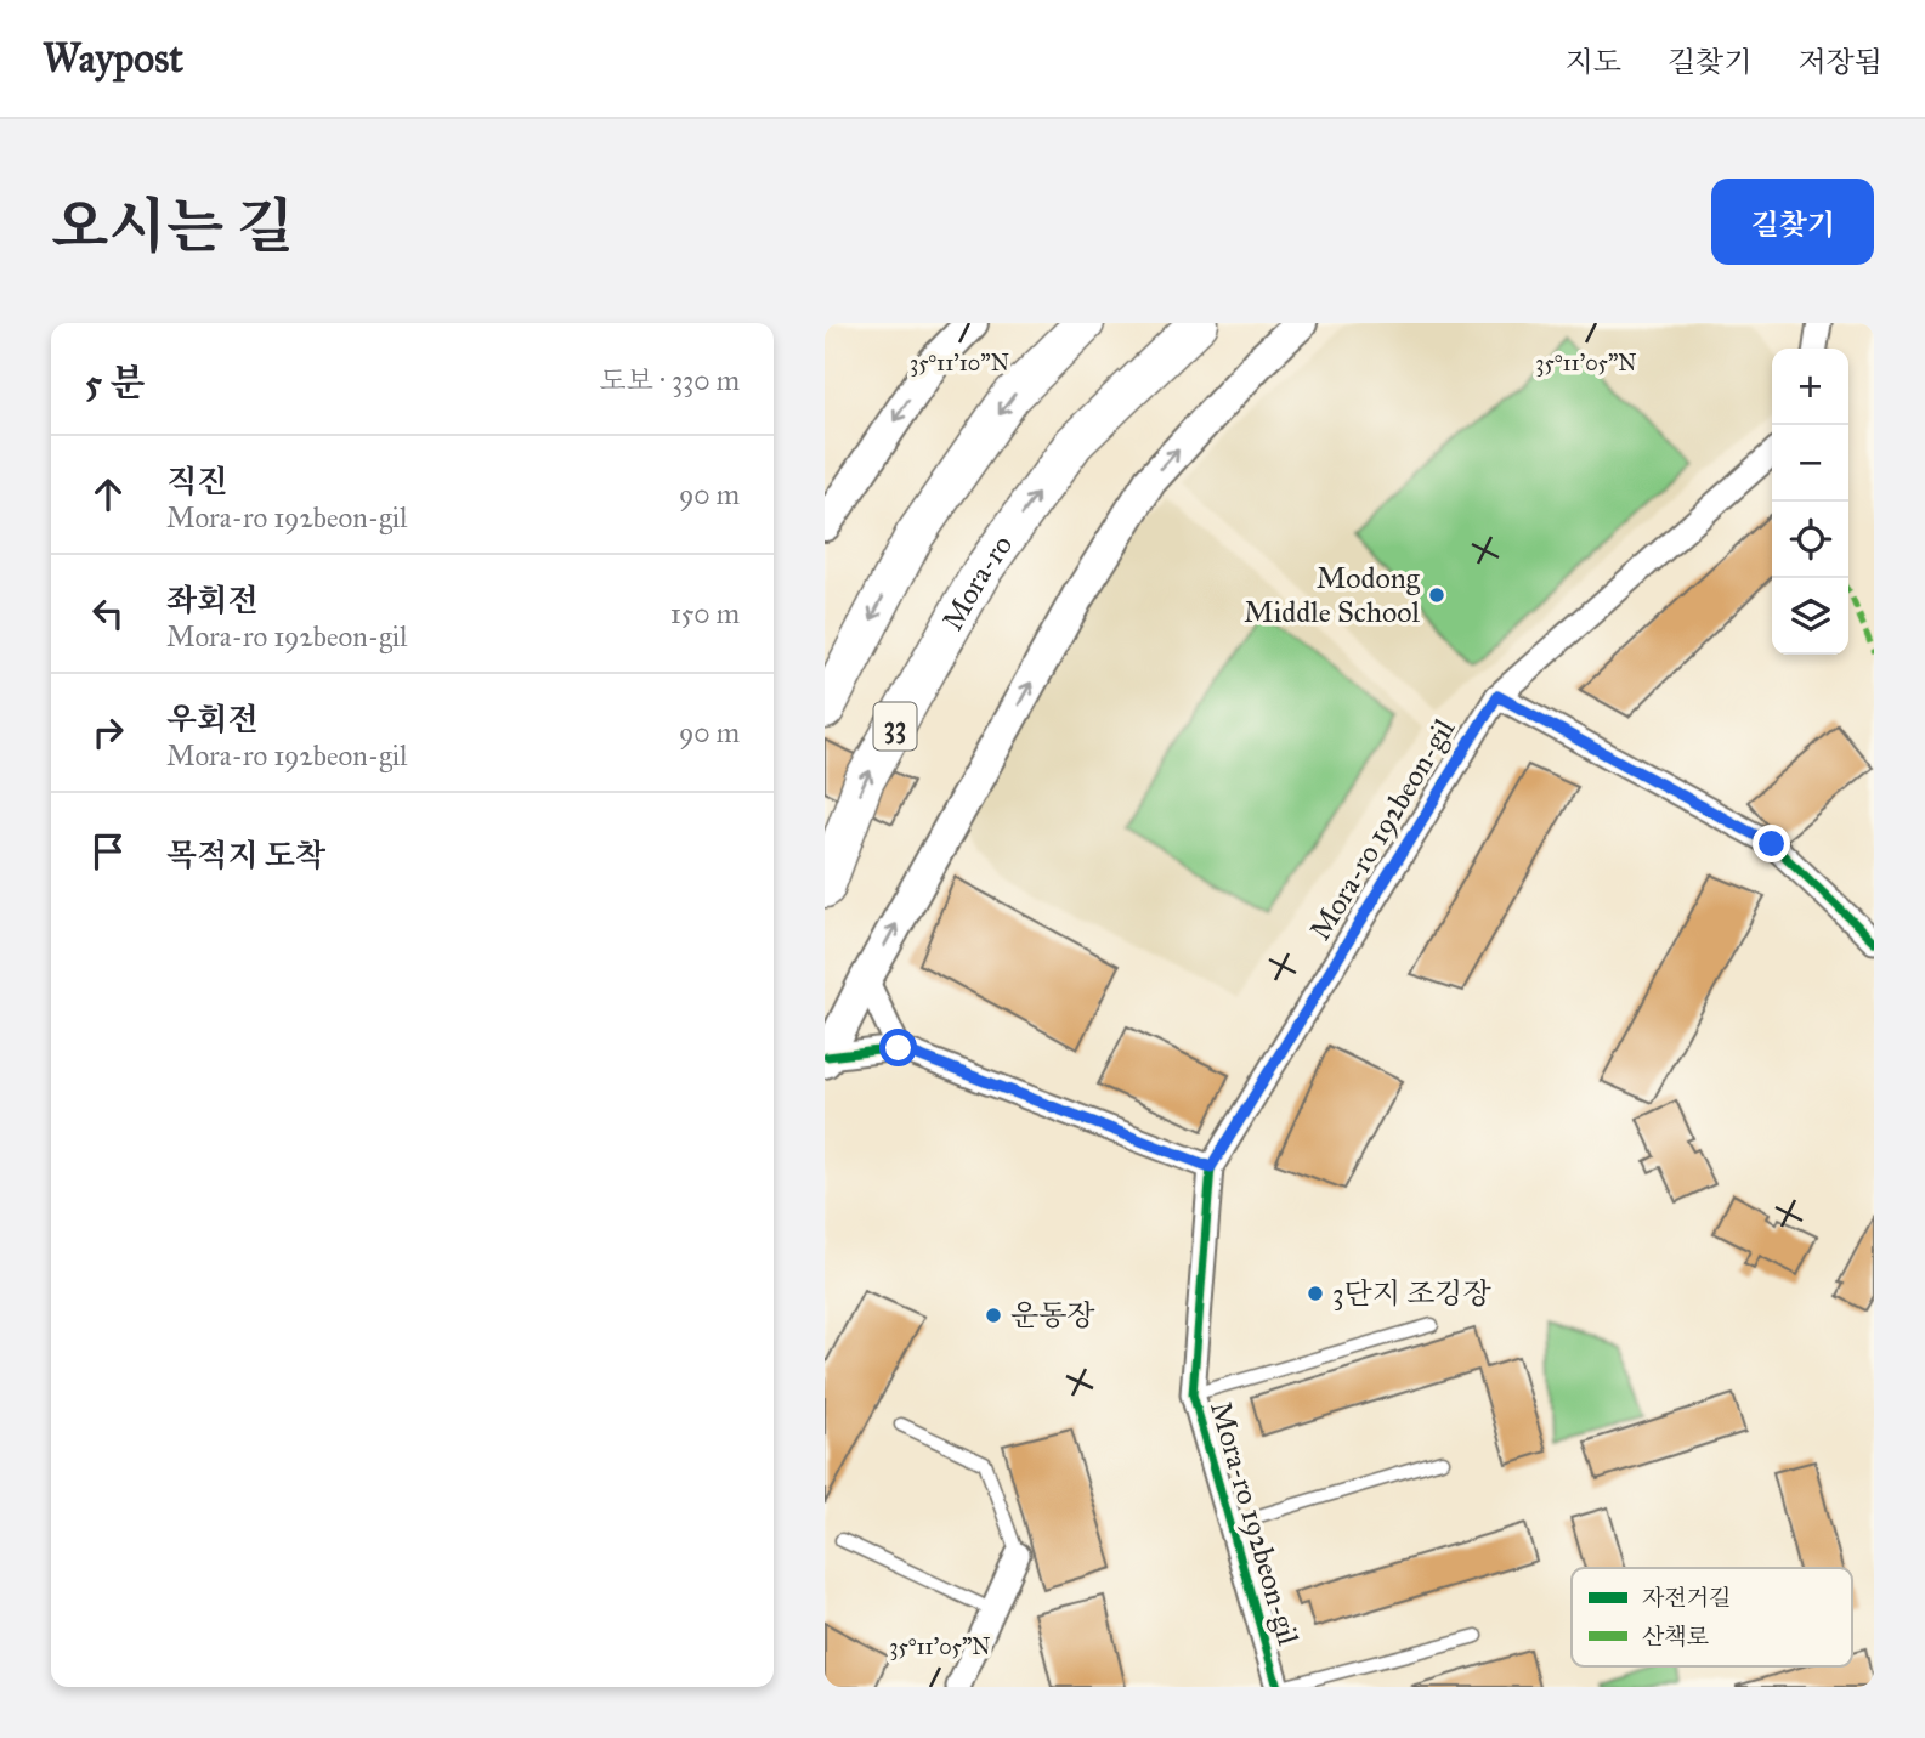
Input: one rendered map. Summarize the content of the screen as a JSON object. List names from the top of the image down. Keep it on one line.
{"streets":{"highway":["Mora-ro","33"],"street":["Mora-ro 192beon-gil"]},"places":["Modong Middle School","3단지 조깅장","운동장"],"legend":["자전거길","산책로"],"page":{"header":"Waypost","nav":["지도","길찾기","저장됨"],"title":"오시는 길","buttons":"길찾기","heading":["5 분","도보 · 330 m"],"map_buttons":["+","−"],"list":[["직진","Mora-ro 192beon-gil","90 m"],["좌회전","Mora-ro 192beon-gil","150 m"],["우회전","Mora-ro 192beon-gil","90 m"],"목적지 도착"]},"coordinates":["35°11'05\"N","35°11'10\"N"]}
